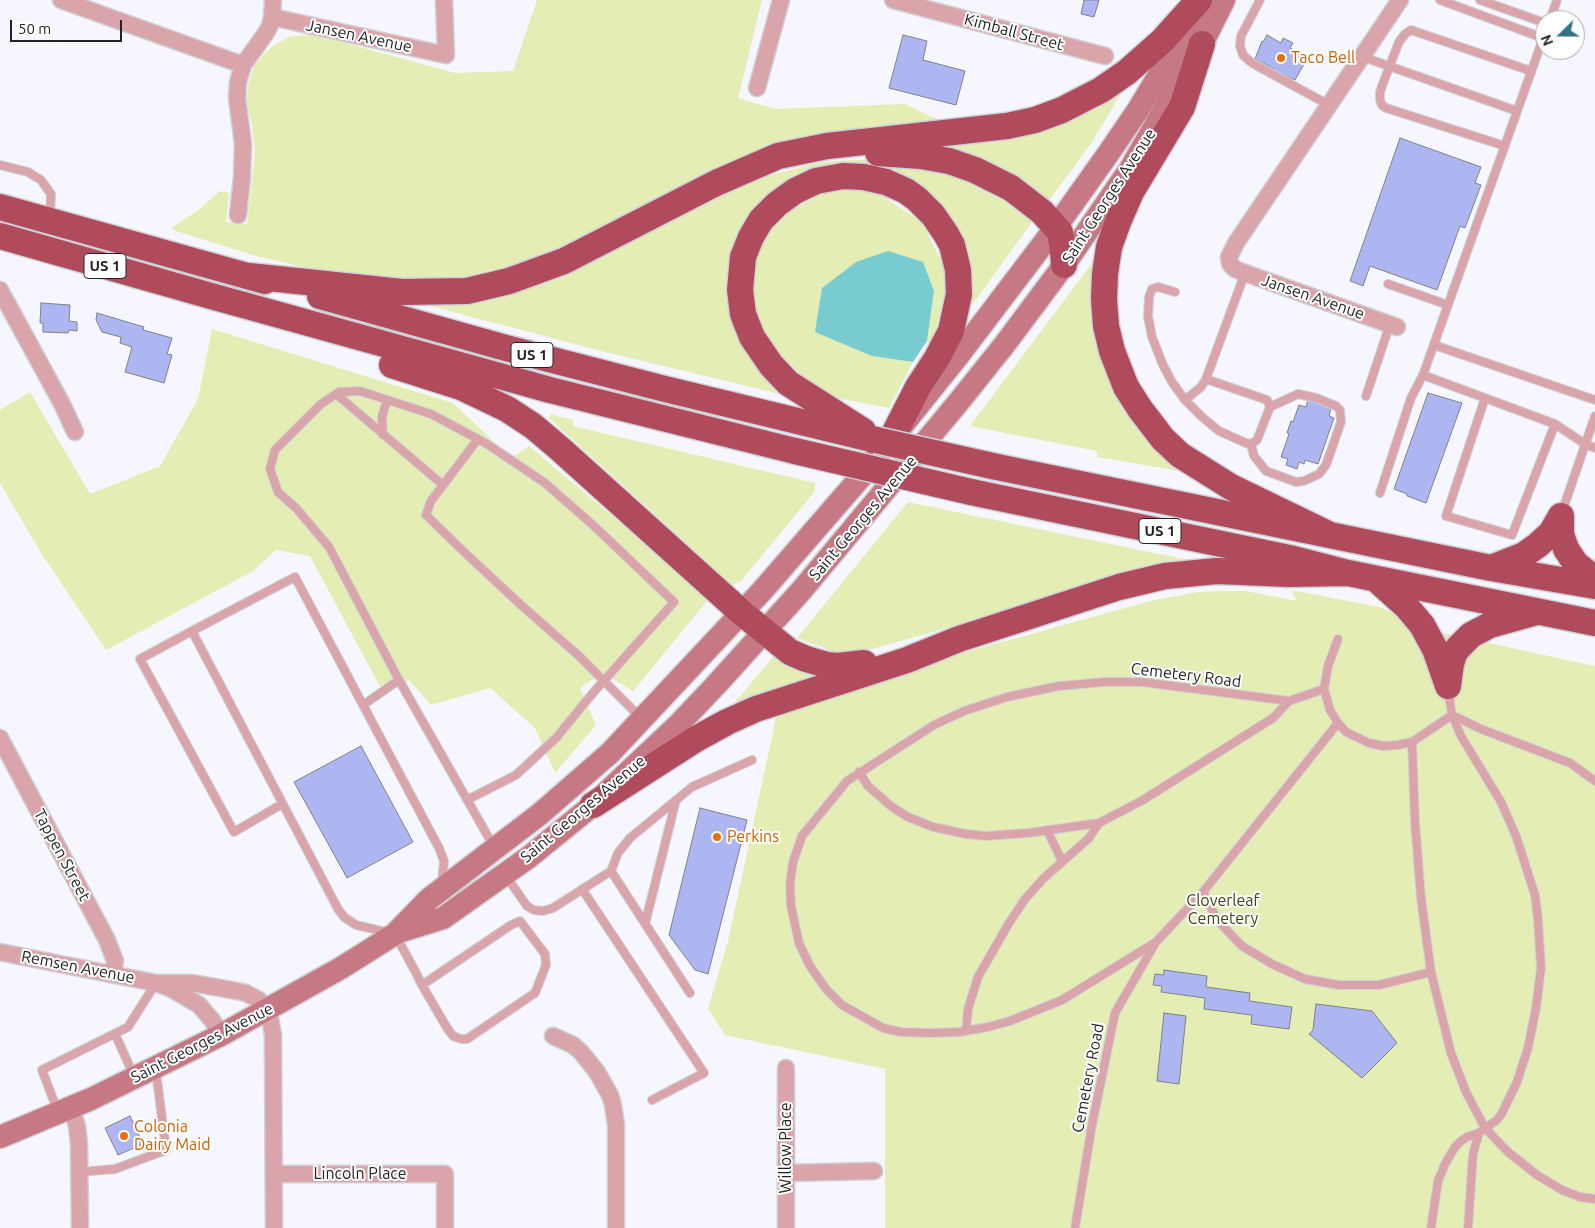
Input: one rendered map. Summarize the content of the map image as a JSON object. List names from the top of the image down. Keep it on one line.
{"streets":{"highway":["US 1"],"main road":["Saint Georges Avenue"],"street":["Kimball Street","Jansen Avenue","Tappen Street","Remsen Avenue","Willow Place","Lincoln Place"],"lane":["Cemetery Road"]},"crossings":[["Saint Georges Avenue","US 1"],["Saint Georges Avenue","Remsen Avenue"],["Tappen Street","Remsen Avenue"]],"parks":["Cloverleaf Cemetery"],"places":["Taco Bell","Perkins","Colonia Dairy Maid"],"scale_bar":"50 m","north":"left"}
